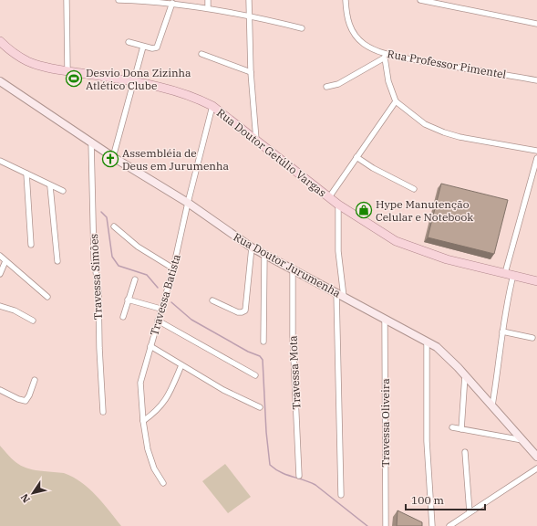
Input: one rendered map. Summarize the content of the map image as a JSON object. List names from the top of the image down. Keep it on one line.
{"streets":{"main road":["Rua Doutor Getúlio Vargas","Rua Doutor Jurumenha"],"street":["Rua Professor Pimentel","Travessa Simões","Travessa Batista","Travessa Mota","Travessa Oliveira"]},"crossings":[["Rua Doutor Getúlio Vargas","Travessa Batista"],["Rua Doutor Jurumenha","Travessa Simões"],["Rua Doutor Jurumenha","Travessa Batista"],["Rua Doutor Jurumenha","Travessa Mota"],["Rua Doutor Jurumenha","Travessa Oliveira"]],"places":{"sports":["Desvio Dona Zizinha Atlético Clube"],"church":["Assembléia de Deus em Jurumenha"],"shop":["Hype Manutenção Celular e Notebook"]},"scale_bar":"100 m","north":"bottom left"}
